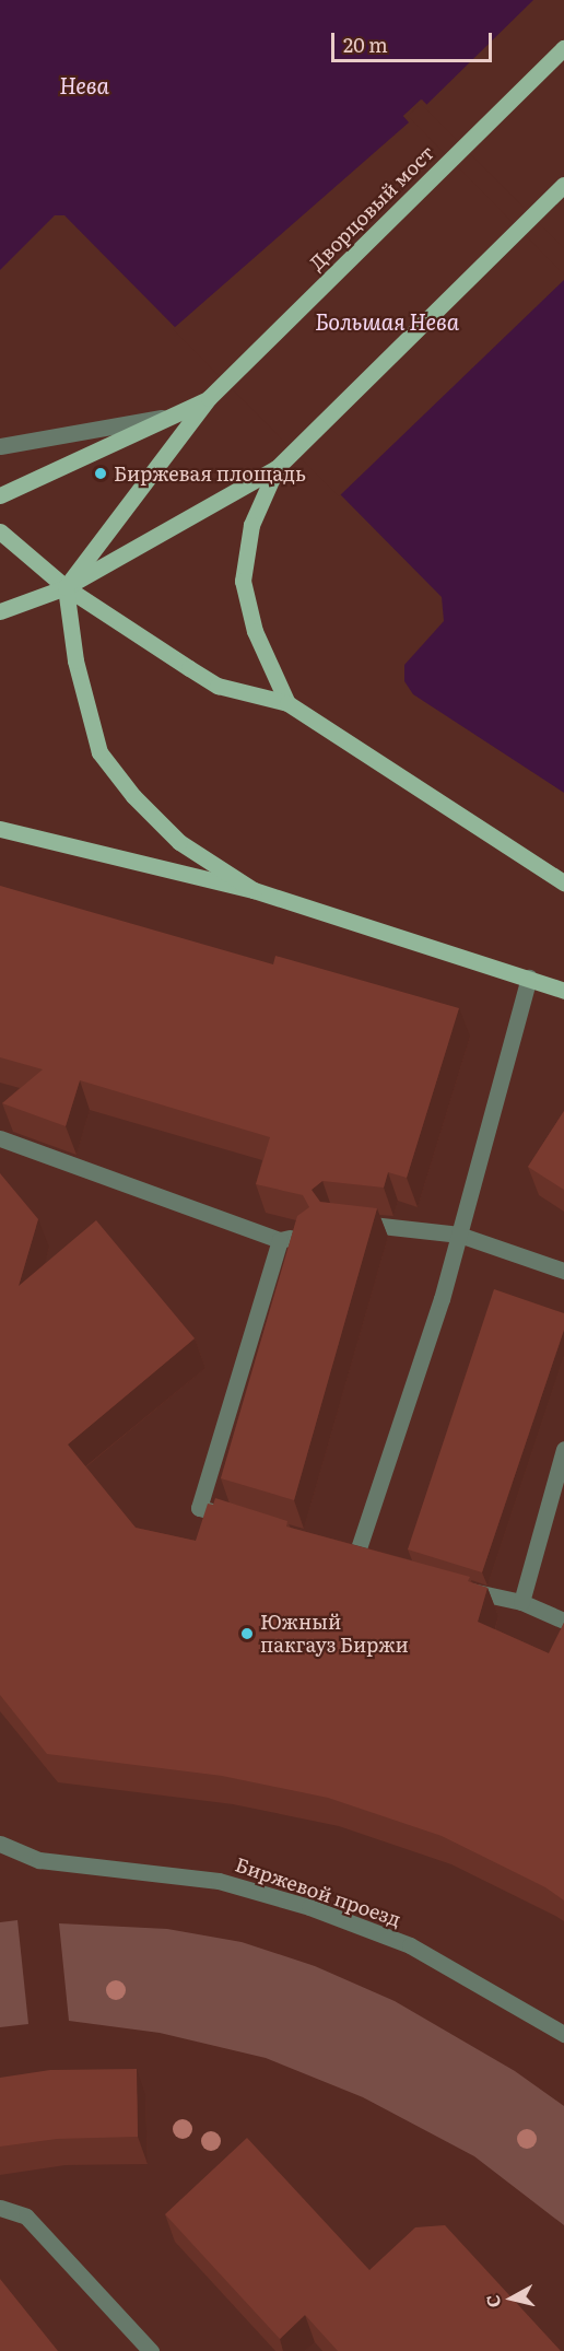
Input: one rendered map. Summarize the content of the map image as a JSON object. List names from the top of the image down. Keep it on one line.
{"streets":{"main road":["Дворцовый мост"],"street":["Биржевой проезд"]},"water":["Нева","Большая Нева"],"places":["Биржевая площадь","Южный пакгауз Биржи"],"scale_bar":"20 m","north":"left"}
